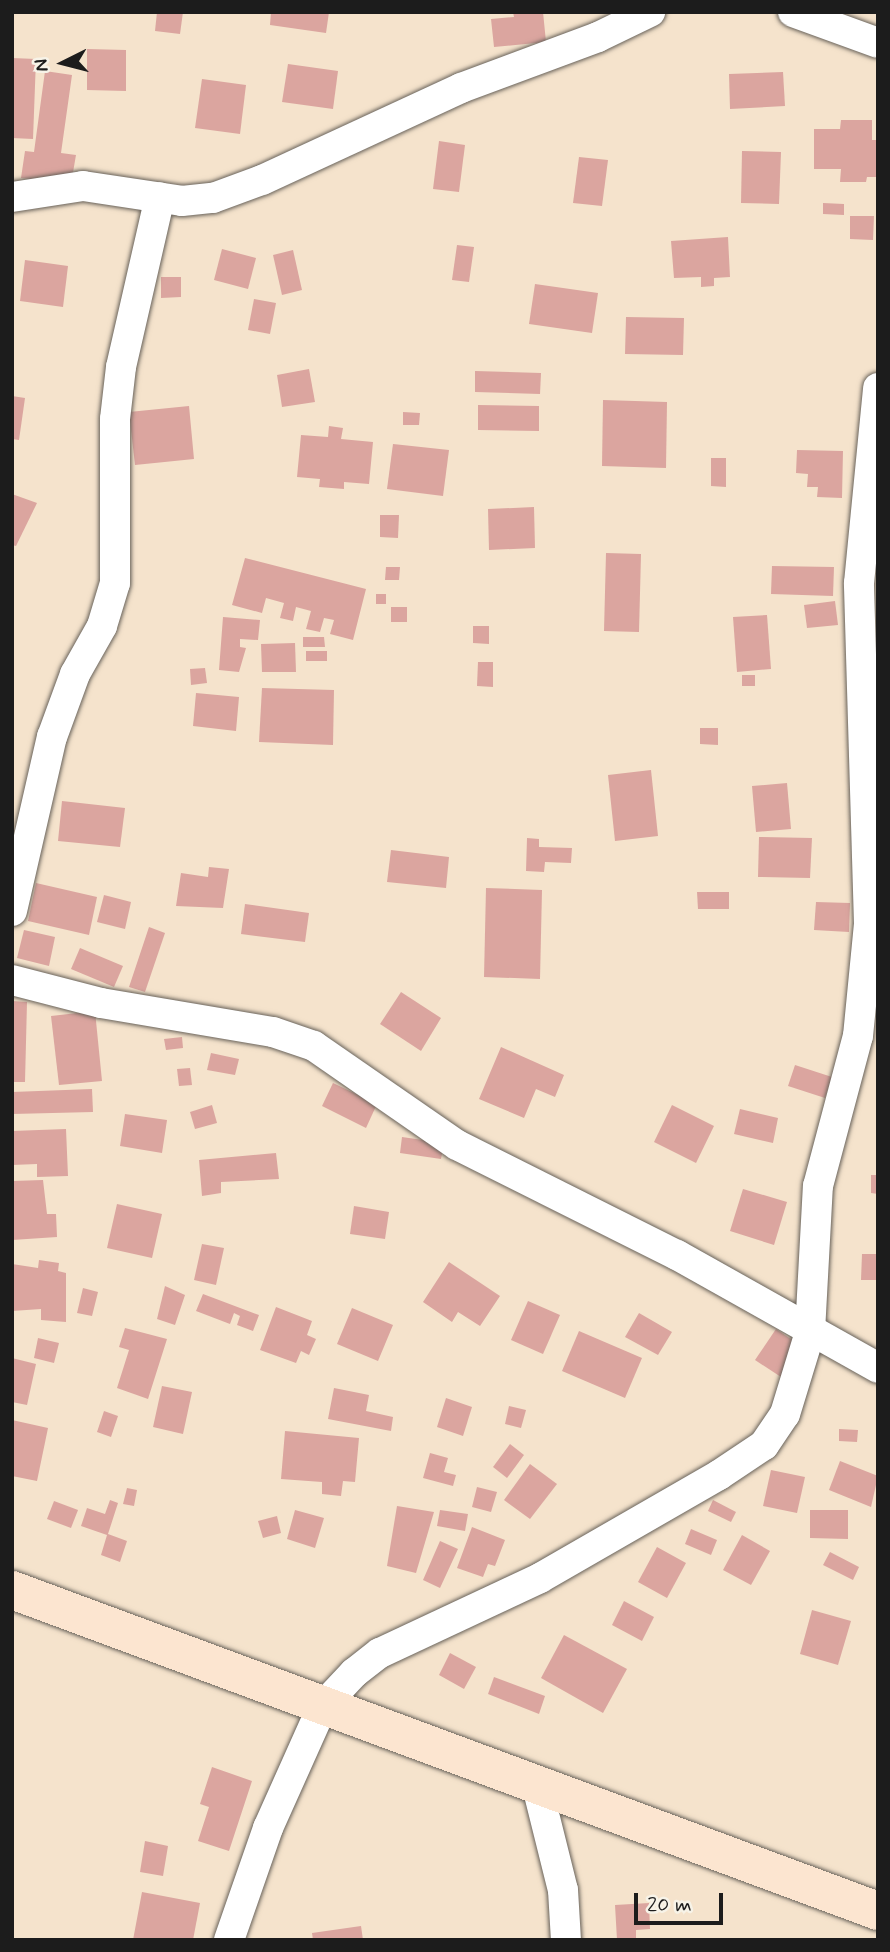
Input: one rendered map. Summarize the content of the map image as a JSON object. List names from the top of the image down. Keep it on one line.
{"scale_bar":"20 m","north":"left"}
